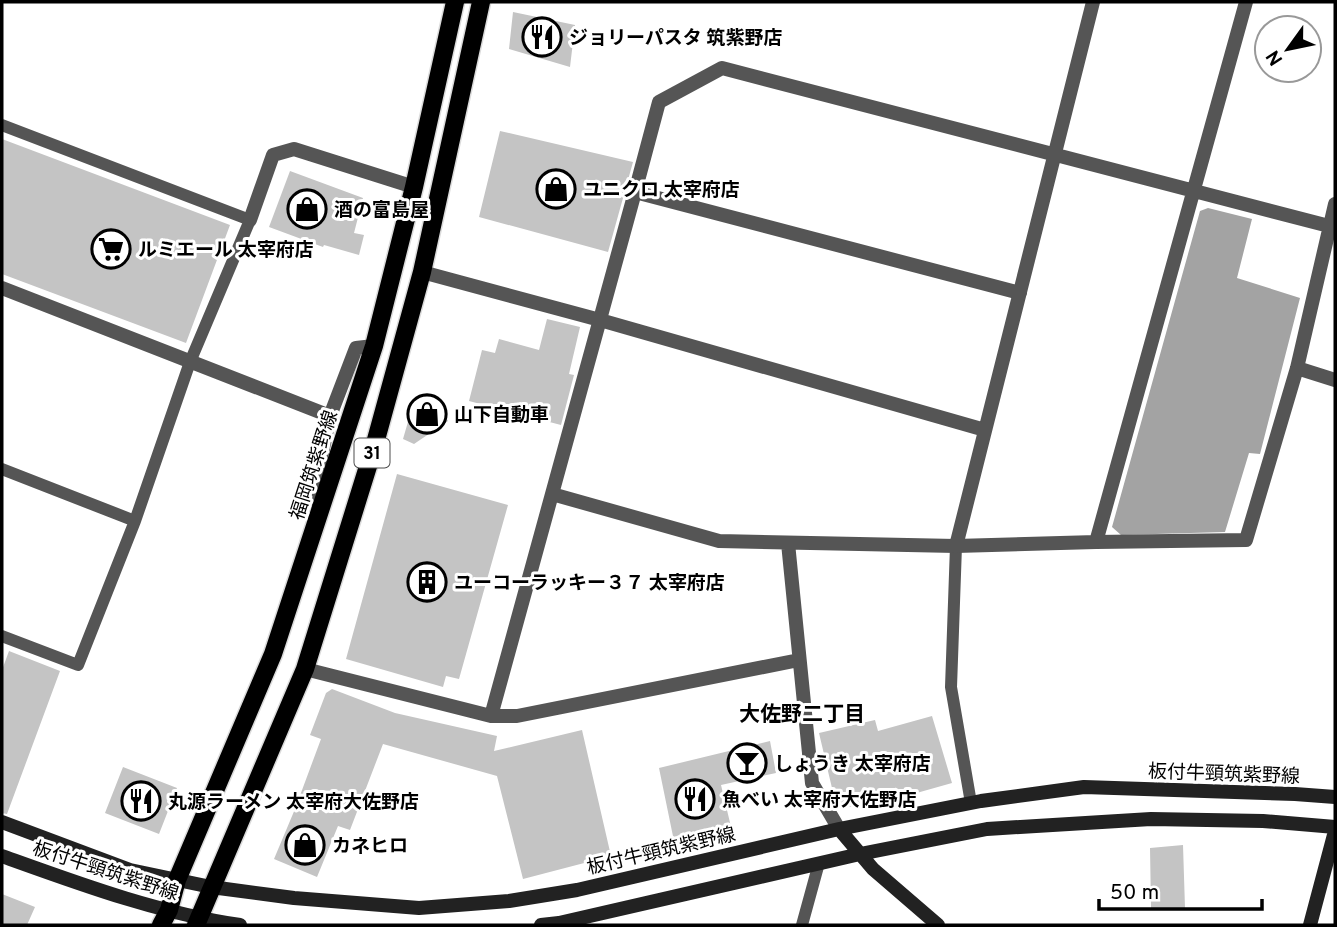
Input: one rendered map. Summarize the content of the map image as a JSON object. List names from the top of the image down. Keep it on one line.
{"streets":{"main road":["31","福岡筑紫野線","板付牛頸筑紫野線"]},"crossings":[["31","板付牛頸筑紫野線"],["福岡筑紫野線","板付牛頸筑紫野線"]],"districts":["大佐野二丁目"],"places":{"restaurant":["ジョリーパスタ 筑紫野店","魚べい 太宰府大佐野店","丸源ラーメン 太宰府大佐野店"],"shop":["ユニクロ 太宰府店","酒の富島屋","山下自動車","カネヒロ"],"supermarket":["ルミエール 太宰府店"],"building":["ユーコーラッキー３７ 太宰府店"],"bar":["しょうき 太宰府店"]},"scale_bar":"50 m","north":"bottom left"}
